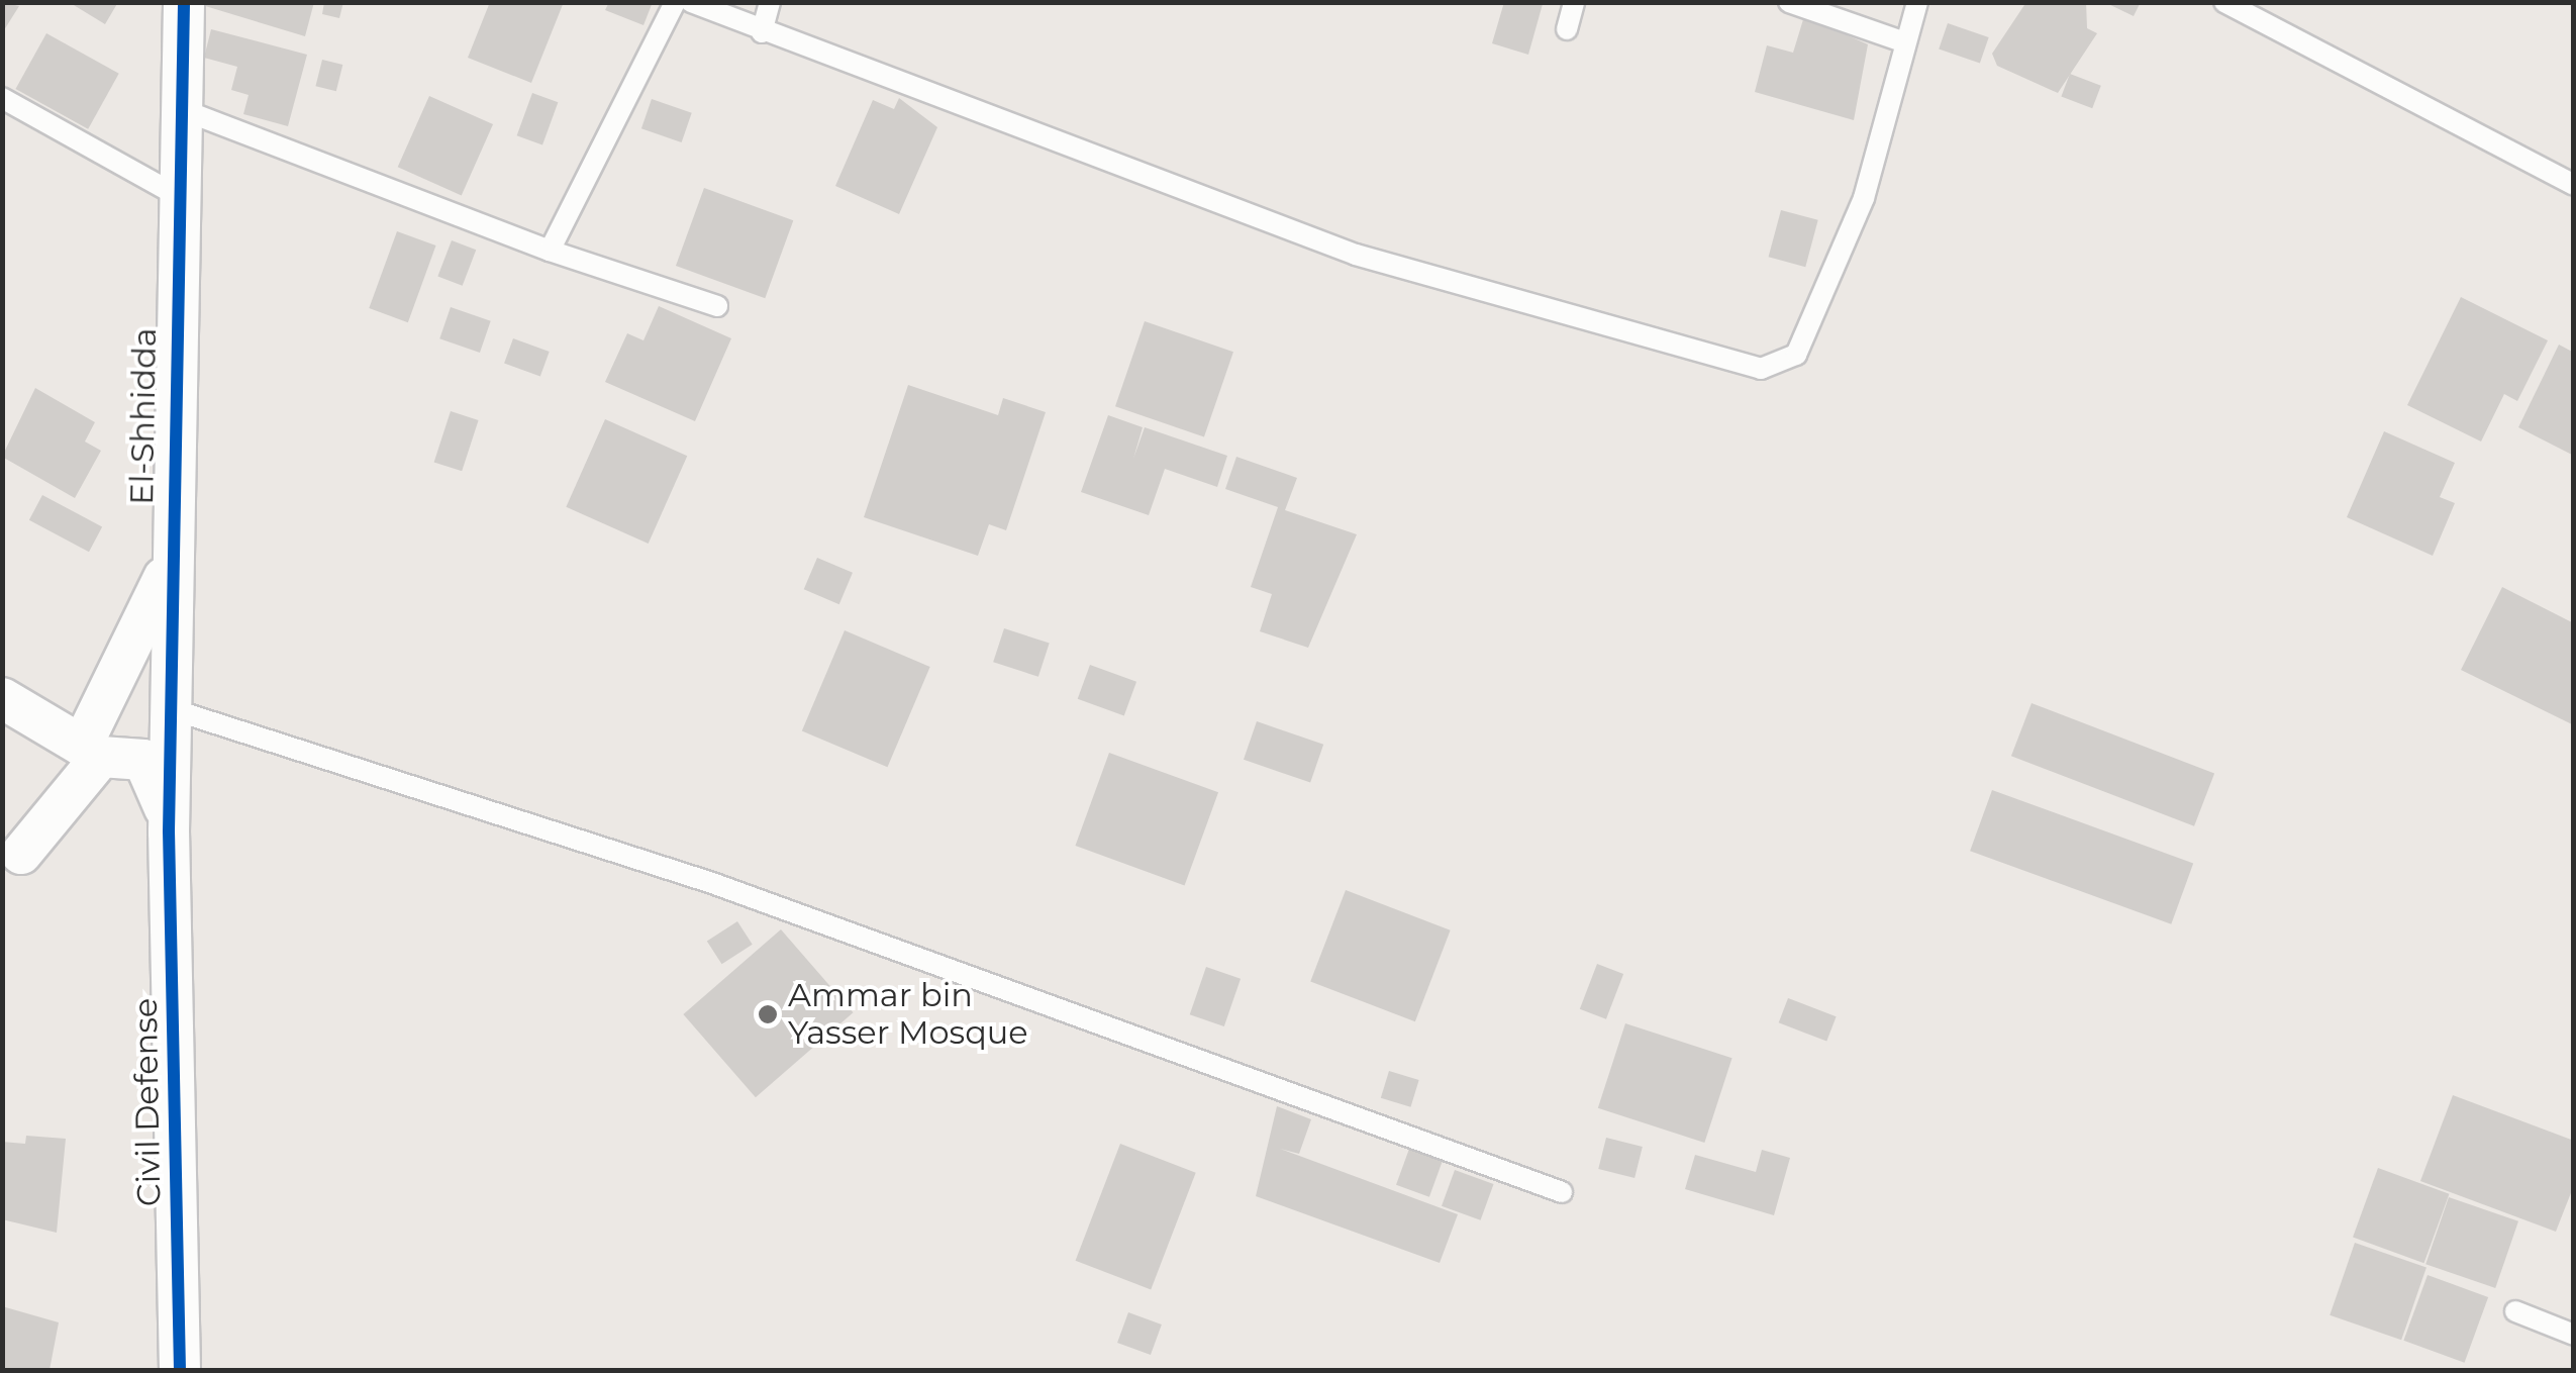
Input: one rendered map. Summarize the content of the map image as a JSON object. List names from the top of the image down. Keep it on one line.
{"streets":{"street":["El-Shhidda","Civil Defense"]},"crossings":[["El-Shhidda","Civil Defense"]],"places":["Ammar bin Yasser Mosque"]}
